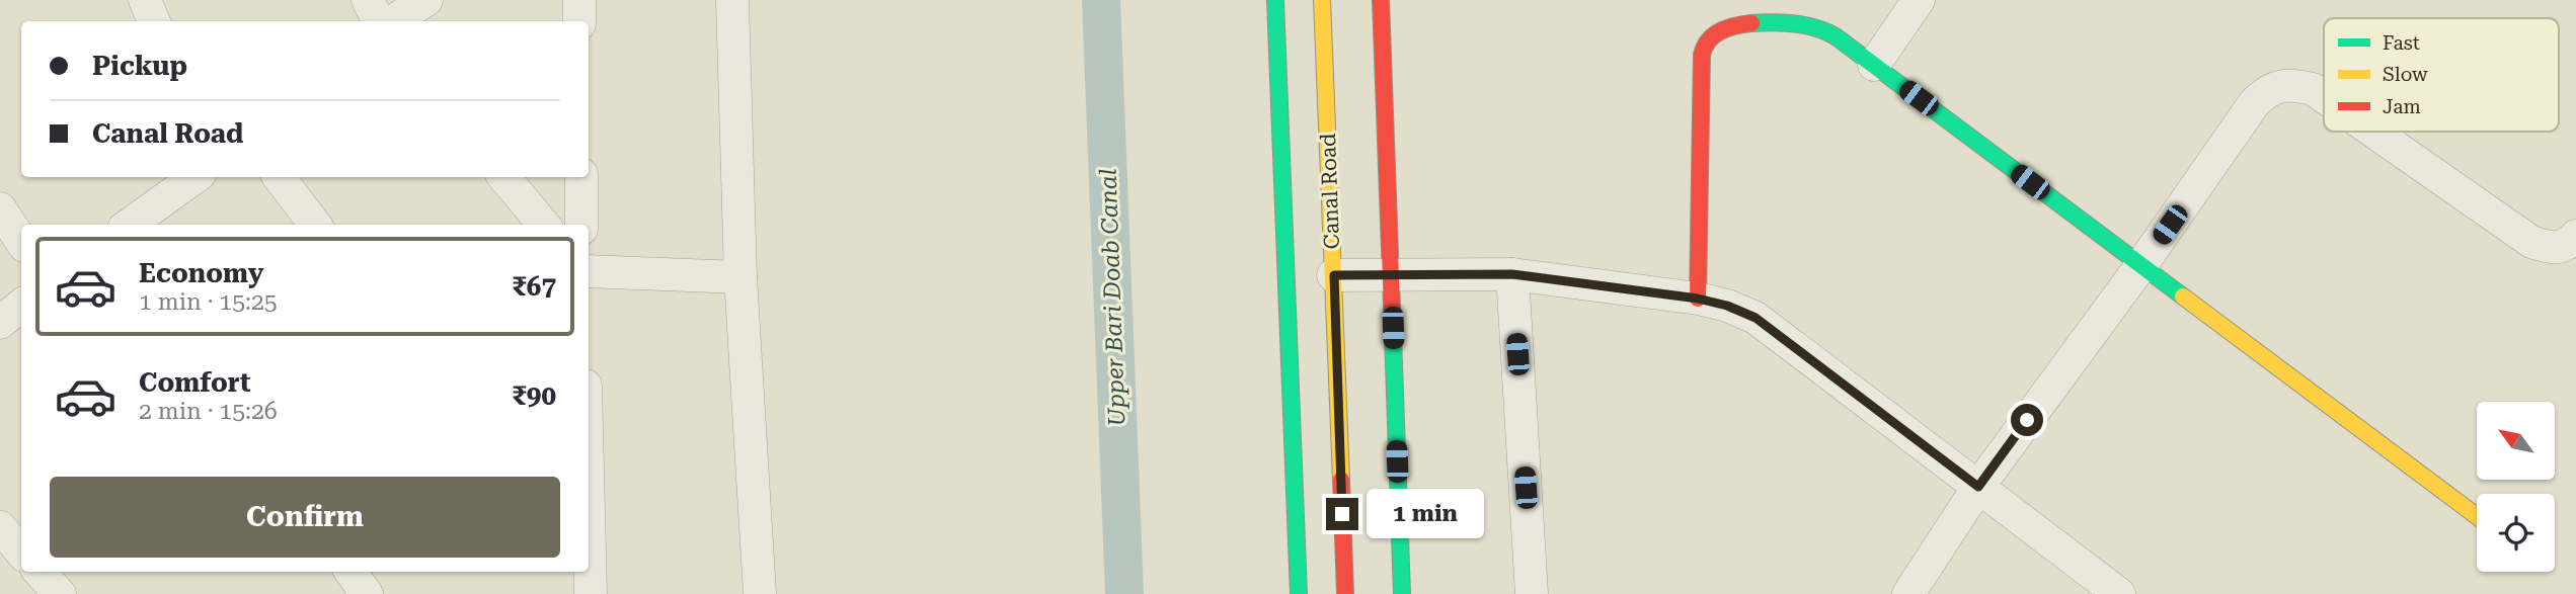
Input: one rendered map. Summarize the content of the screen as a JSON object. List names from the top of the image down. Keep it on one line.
{"streets":{"street":["Canal Road"]},"water":["Upper Bari Doab Canal"],"legend":["Fast","Slow","Jam"],"north":"top left","page":{"banner":["Pickup","Canal Road"],"list":[{"name":"Economy","note":"1 min · 15:25","value":"₹67"},{"name":"Comfort","note":"2 min · 15:26","value":"₹90"}],"buttons":"Confirm","bubble":"1 min"}}
